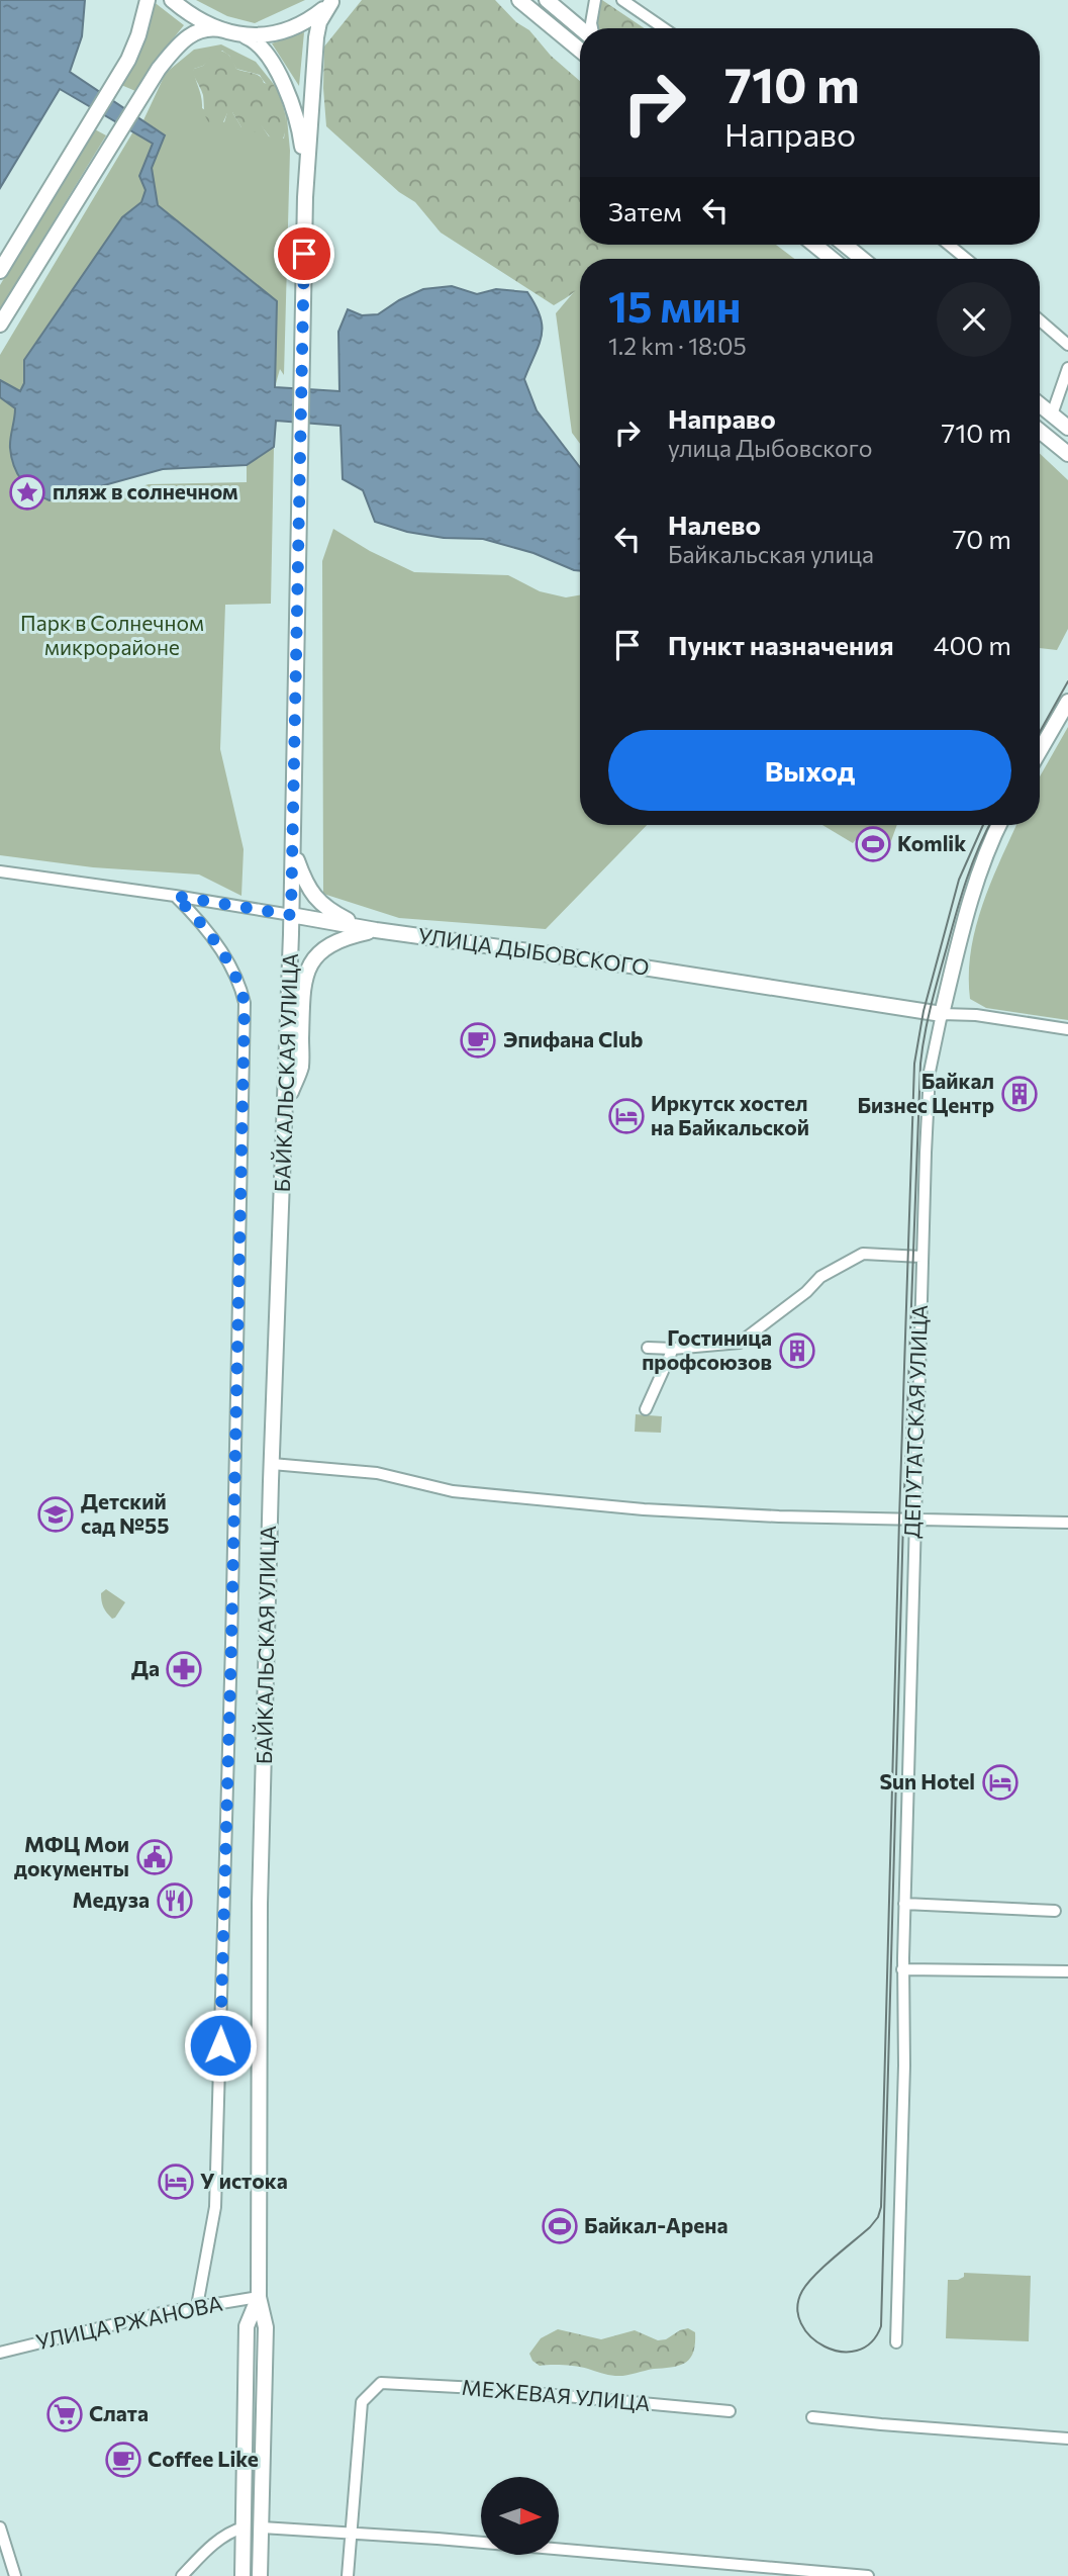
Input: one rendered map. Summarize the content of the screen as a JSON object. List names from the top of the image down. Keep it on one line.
{"streets":{"main road":["УЛИЦА ДЫБОВСКОГО","БАЙКАЛЬСКАЯ УЛИЦА","ДЕПУТАТСКАЯ УЛИЦА"],"street":["УЛИЦА РЖАНОВА","МЕЖЕВАЯ УЛИЦА"]},"crossings":[["УЛИЦА ДЫБОВСКОГО","БАЙКАЛЬСКАЯ УЛИЦА"],["УЛИЦА ДЫБОВСКОГО","ДЕПУТАТСКАЯ УЛИЦА"],["БАЙКАЛЬСКАЯ УЛИЦА","УЛИЦА РЖАНОВА"]],"parks":["Парк в Солнечном микрорайоне"],"places":{"place":["пляж в солнечном"],"sports":["Komlik","Байкал-Арена"],"cafe":["Эпифана Club","Coffee Like"],"building":["Байкал Бизнес Центр","Гостиница профсоюзов"],"hotel":["Иркутск хостел на Байкальской","Sun Hotel","У истока"],"school or university":["Детский сад №55"],"pharmacy":["Да"],"public building":["МФЦ Мои документы"],"restaurant":["Медуза"],"supermarket":["Слата"]},"north":"right","page":{"turn":["710 m","Направо"],"then":"Затем","heading":["15 мин","1.2 km · 18:05"],"list":[{"name":"Направо","note":"улица Дыбовского","value":"710 m"},{"name":"Налево","note":"Байкальская улица","value":"70 m"},{"name":"Пункт назначения","value":"400 m"}],"buttons":"Выход"}}
